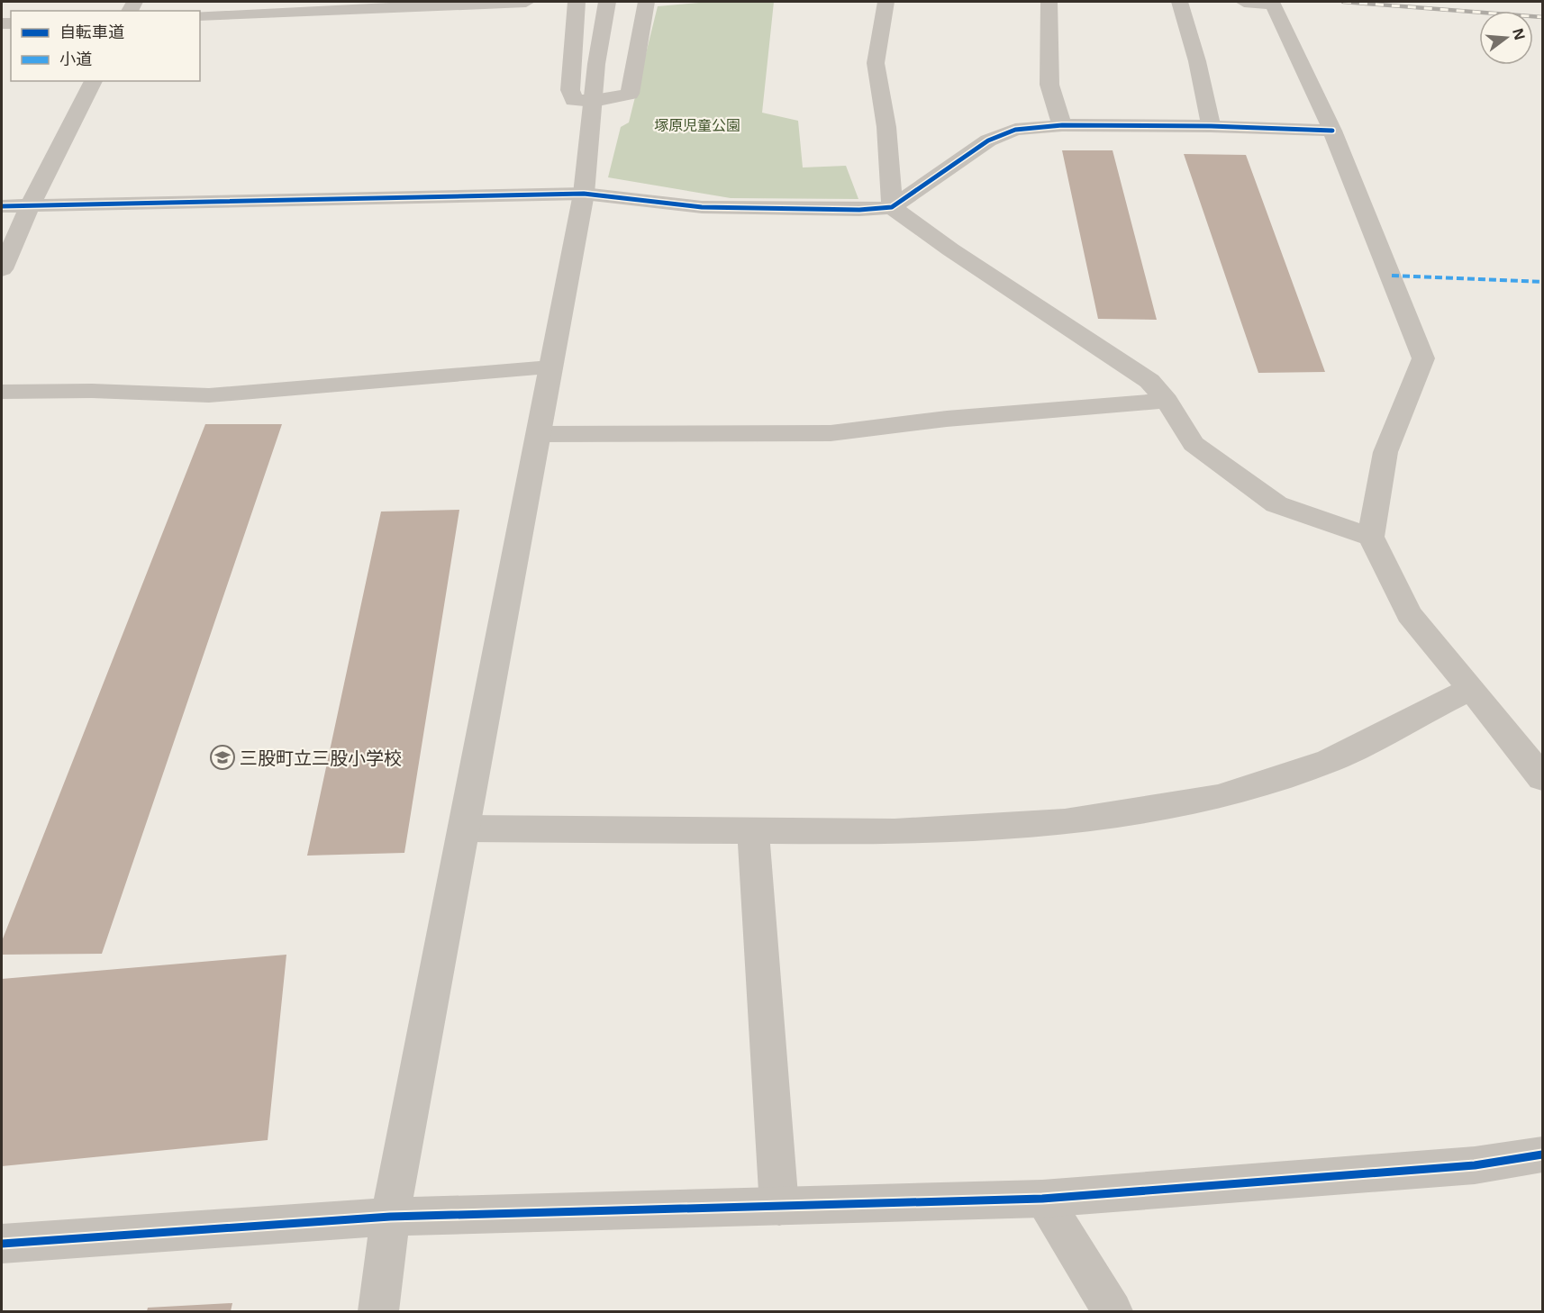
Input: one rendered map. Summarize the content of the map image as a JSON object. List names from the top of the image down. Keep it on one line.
{"parks":["塚原児童公園"],"places":{"school or university":["三股町立三股小学校"]},"legend":["自転車道","小道"],"north":"right"}
